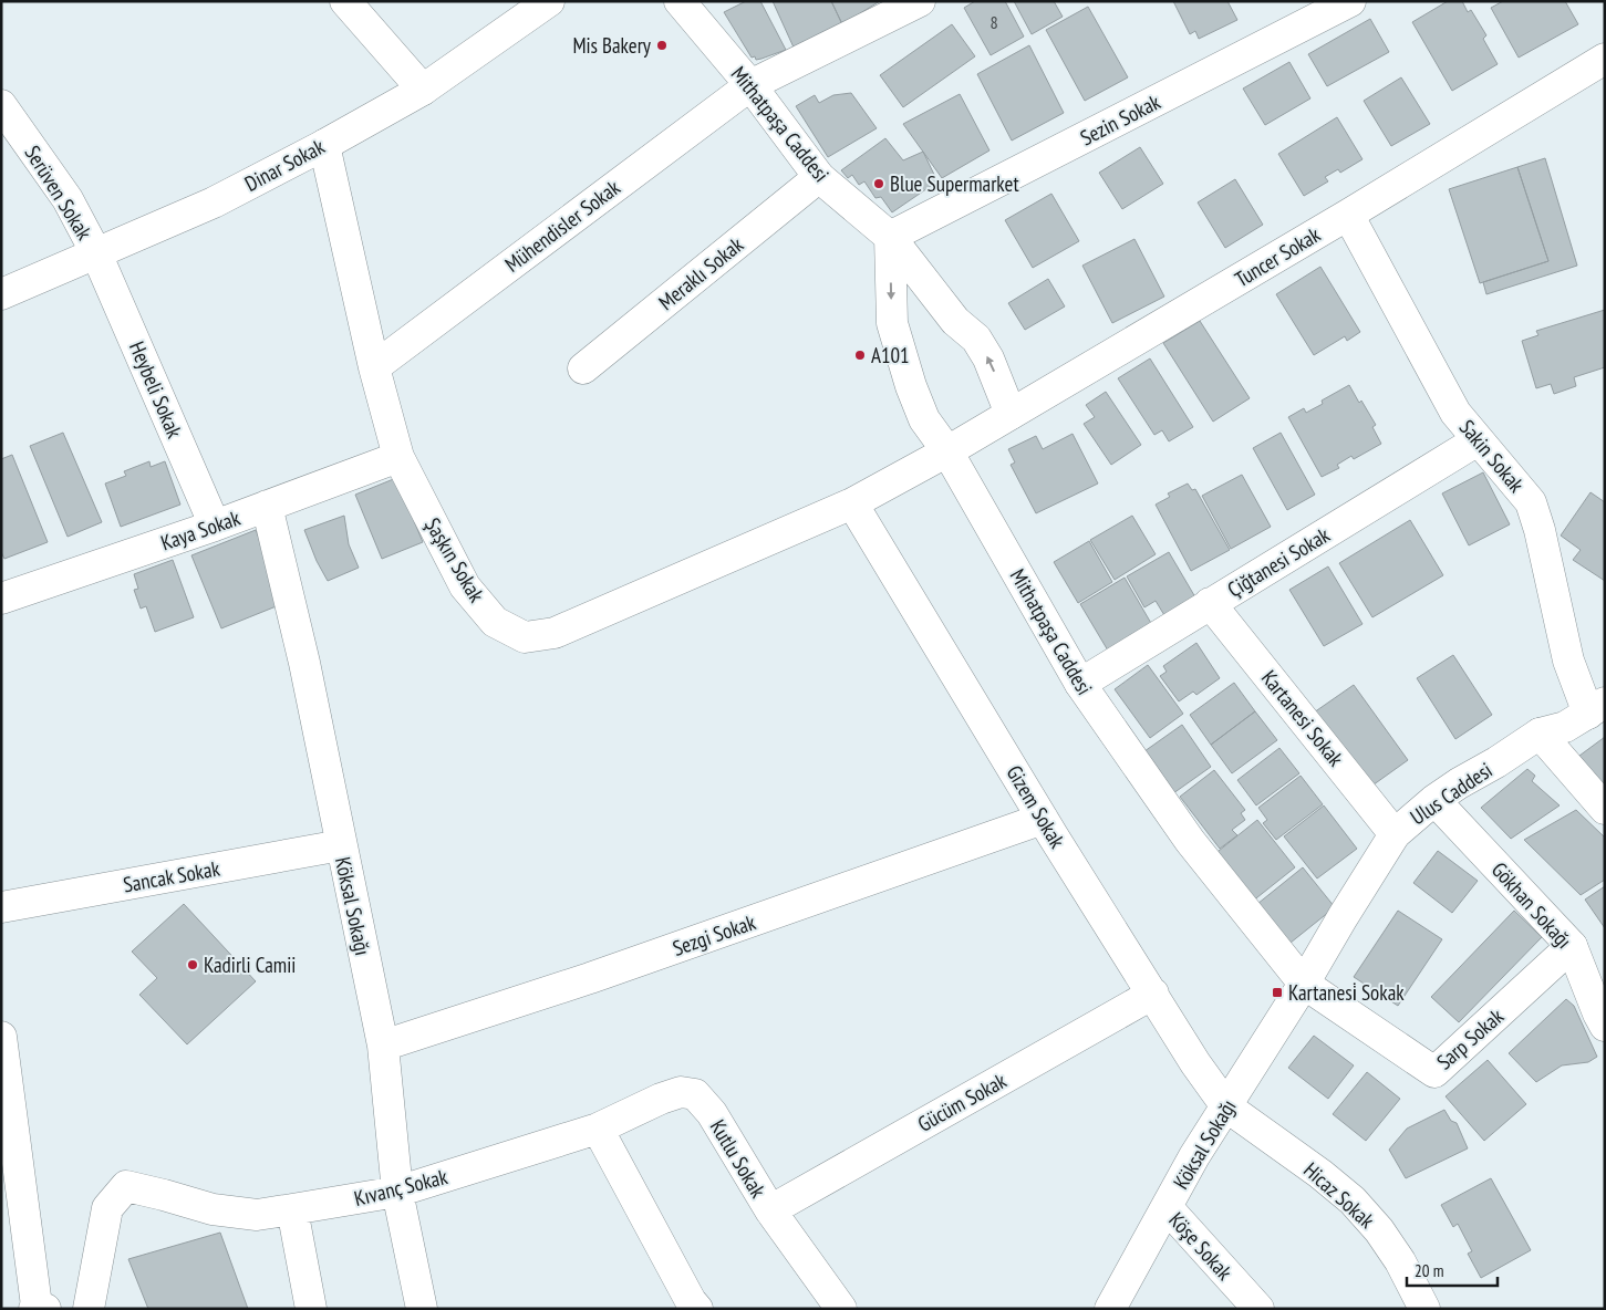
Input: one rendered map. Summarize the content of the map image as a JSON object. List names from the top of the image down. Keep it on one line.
{"streets":{"street":["Sezin Sokak","Mithatpaşa Caddesi","Dinar Sokak","Serüven Sokak","Mühendisler Sokak","Tuncer Sokak","Meraklı Sokak","Heybeli Sokak","Sakin Sokak","Kaya Sokak","Şaşkın Sokak","Çiğtanesi Sokak","Kartanesi Sokak","Ulus Caddesi","Gizem Sokak","Sancak Sokak","Gökhan Sokağı","Köksal Sokağı","Sezgi Sokak","Sarp Sokak","Gücüm Sokak","Kutlu Sokak","Kıvanç Sokak","Hicaz Sokak","Köşe Sokak"]},"crossings":[["Sezin Sokak","Mithatpaşa Caddesi"],["Mithatpaşa Caddesi","Mühendisler Sokak"],["Mithatpaşa Caddesi","Tuncer Sokak"],["Mithatpaşa Caddesi","Meraklı Sokak"],["Mithatpaşa Caddesi","Şaşkın Sokak"],["Mithatpaşa Caddesi","Çiğtanesi Sokak"],["Mithatpaşa Caddesi","Ulus Caddesi"],["Mithatpaşa Caddesi","Köksal Sokağı"],["Mithatpaşa Caddesi","Sarp Sokak"],["Dinar Sokak","Serüven Sokak"],["Dinar Sokak","Heybeli Sokak"],["Dinar Sokak","Şaşkın Sokak"],["Serüven Sokak","Heybeli Sokak"],["Mühendisler Sokak","Şaşkın Sokak"],["Tuncer Sokak","Sakin Sokak"],["Tuncer Sokak","Şaşkın Sokak"],["Heybeli Sokak","Kaya Sokak"],["Sakin Sokak","Çiğtanesi Sokak"],["Sakin Sokak","Ulus Caddesi"],["Kaya Sokak","Şaşkın Sokak"],["Kaya Sokak","Köksal Sokağı"],["Şaşkın Sokak","Gizem Sokak"],["Çiğtanesi Sokak","Kartanesi Sokak"],["Kartanesi Sokak","Ulus Caddesi"],["Ulus Caddesi","Gökhan Sokağı"],["Ulus Caddesi","Köksal Sokağı"],["Ulus Caddesi","Sarp Sokak"],["Gizem Sokak","Köksal Sokağı"],["Gizem Sokak","Sezgi Sokak"],["Gizem Sokak","Gücüm Sokak"],["Gizem Sokak","Hicaz Sokak"],["Sancak Sokak","Köksal Sokağı"],["Gökhan Sokağı","Sarp Sokak"],["Köksal Sokağı","Sezgi Sokak"],["Köksal Sokağı","Sarp Sokak"],["Köksal Sokağı","Kıvanç Sokak"],["Köksal Sokağı","Hicaz Sokak"],["Köksal Sokağı","Köşe Sokak"],["Gücüm Sokak","Kutlu Sokak"],["Kutlu Sokak","Kıvanç Sokak"]],"places":{"other":["Mis Bakery","Blue Supermarket","A101","Kadirli Camii"],"transit":["Kartanesi̇ Sokak"]},"house_numbers":["8"],"scale_bar":"20 m"}
